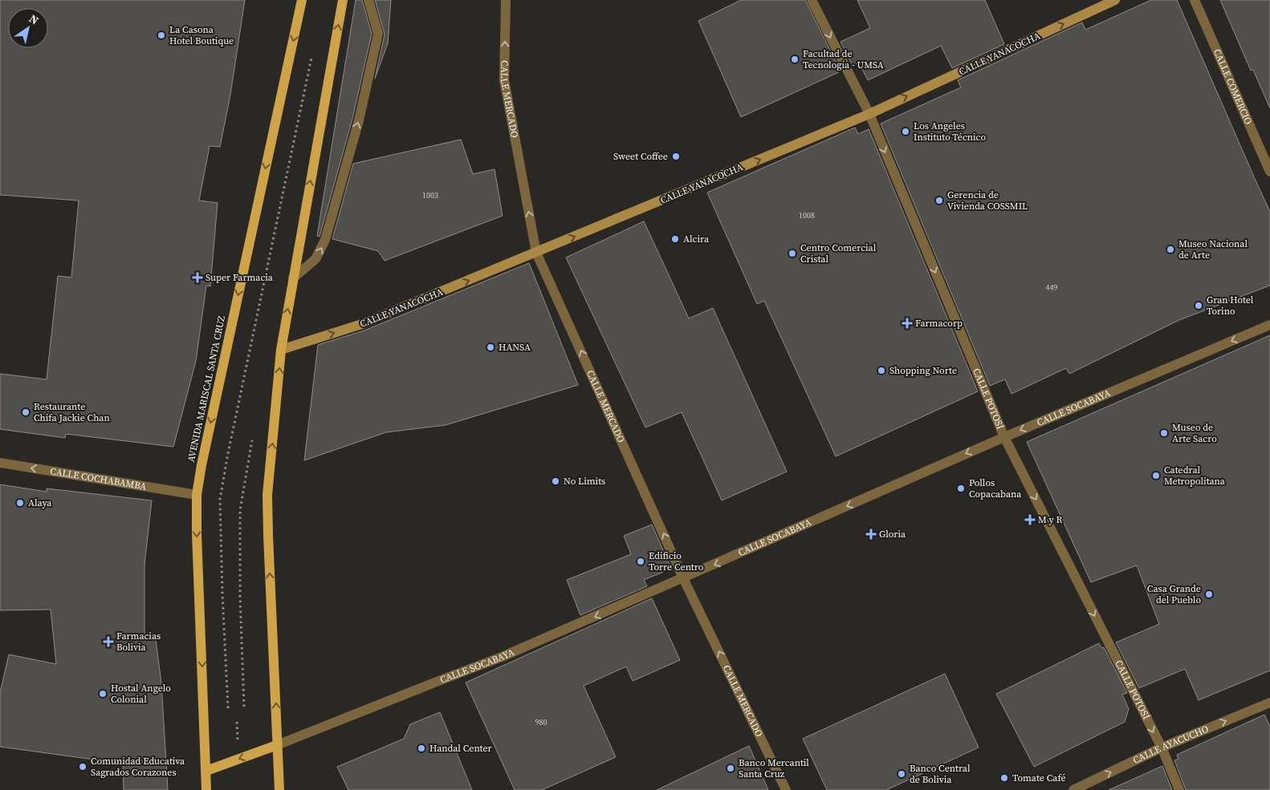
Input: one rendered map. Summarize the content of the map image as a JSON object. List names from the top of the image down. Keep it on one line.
{"streets":{"main road":["CALLE YANACOCHA","AVENIDA MARISCAL SANTA CRUZ"],"street":["CALLE COMERCIO","CALLE MERCADO","CALLE POTOSÍ","CALLE SOCABAYA","CALLE COCHABAMBA","CALLE AYACUCHO"]},"crossings":[["CALLE YANACOCHA","CALLE MERCADO"],["CALLE YANACOCHA","CALLE POTOSÍ"],["CALLE MERCADO","CALLE SOCABAYA"],["AVENIDA MARISCAL SANTA CRUZ","CALLE COCHABAMBA"],["CALLE POTOSÍ","CALLE SOCABAYA"],["CALLE POTOSÍ","CALLE AYACUCHO"]],"one_way":["CALLE YANACOCHA","CALLE MERCADO","CALLE POTOSÍ","CALLE SOCABAYA","CALLE COCHABAMBA","CALLE AYACUCHO"],"places":{"other":["La Casona Hotel Boutique","Facultad de Tecnología - UMSA","Los Angeles Instituto Técnico","Sweet Coffee","Gerencia de Vivienda COSSMIL","Alcira","Museo Nacional de Arte","Centro Comercial Cristal","Gran Hotel Torino","HANSA","Shopping Norte","Restaurante Chifa Jackie Chan","Museo de Arte Sacro","Catedral Metropolitana","No Limits","Pollos Copacabana","Alaya","Edificio Torre Centro","Casa Grande del Pueblo","Hostal Angelo Colonial","Handal Center","Comunidad Educativa Sagrados Corazones","Banco Mercantil Santa Cruz","Banco Central de Bolivia","Tomate Café"],"health":["Super Farmacia","Farmacorp","M y R","Gloria","Farmacias Bolivia"]},"house_numbers":["1003","1008","449","980"],"north":"top right"}
